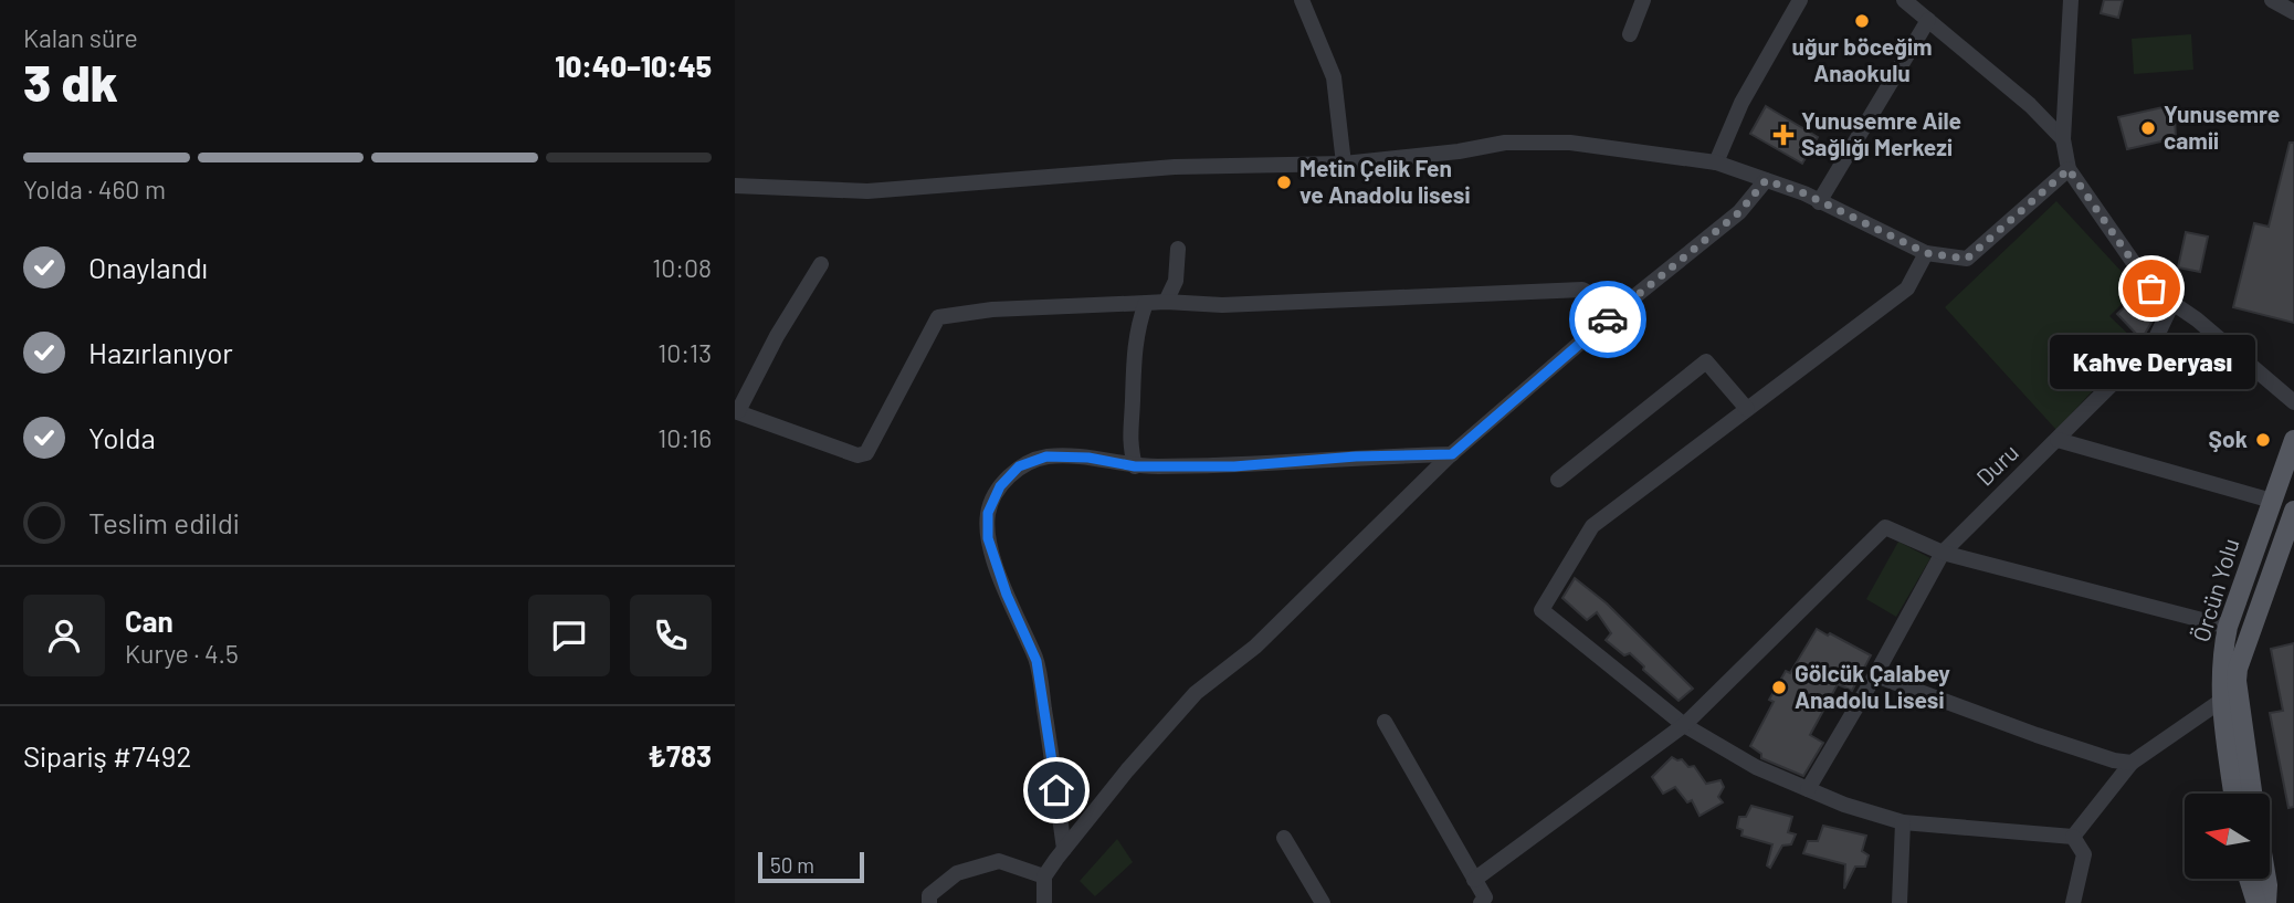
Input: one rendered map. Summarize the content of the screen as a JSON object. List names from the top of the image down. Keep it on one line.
{"streets":{"main road":["Örcün Yolu"],"street":["Duru"]},"places":{"other":["uğur böceğim Anaokulu","Yunusemre camii","Metin Çelik Fen ve Anadolu lisesi","Kahve Deryası","Şok","Gölcük Çalabey Anadolu Lisesi"],"health":["Yunusemre Aile Sağlığı Merkezi"]},"scale_bar":"50 m","north":"left","page":{"heading":["3 dk","Kalan süre","10:40–10:45"],"panel":["Can","Kurye · 4.5","Sipariş #7492","₺783"],"bar":"Yolda · 460 m","list":[["Onaylandı","10:08"],["Hazırlanıyor","10:13"],["Yolda","10:16"],"Teslim edildi"],"bubble":"Kahve Deryası","scale":"50 m"}}
